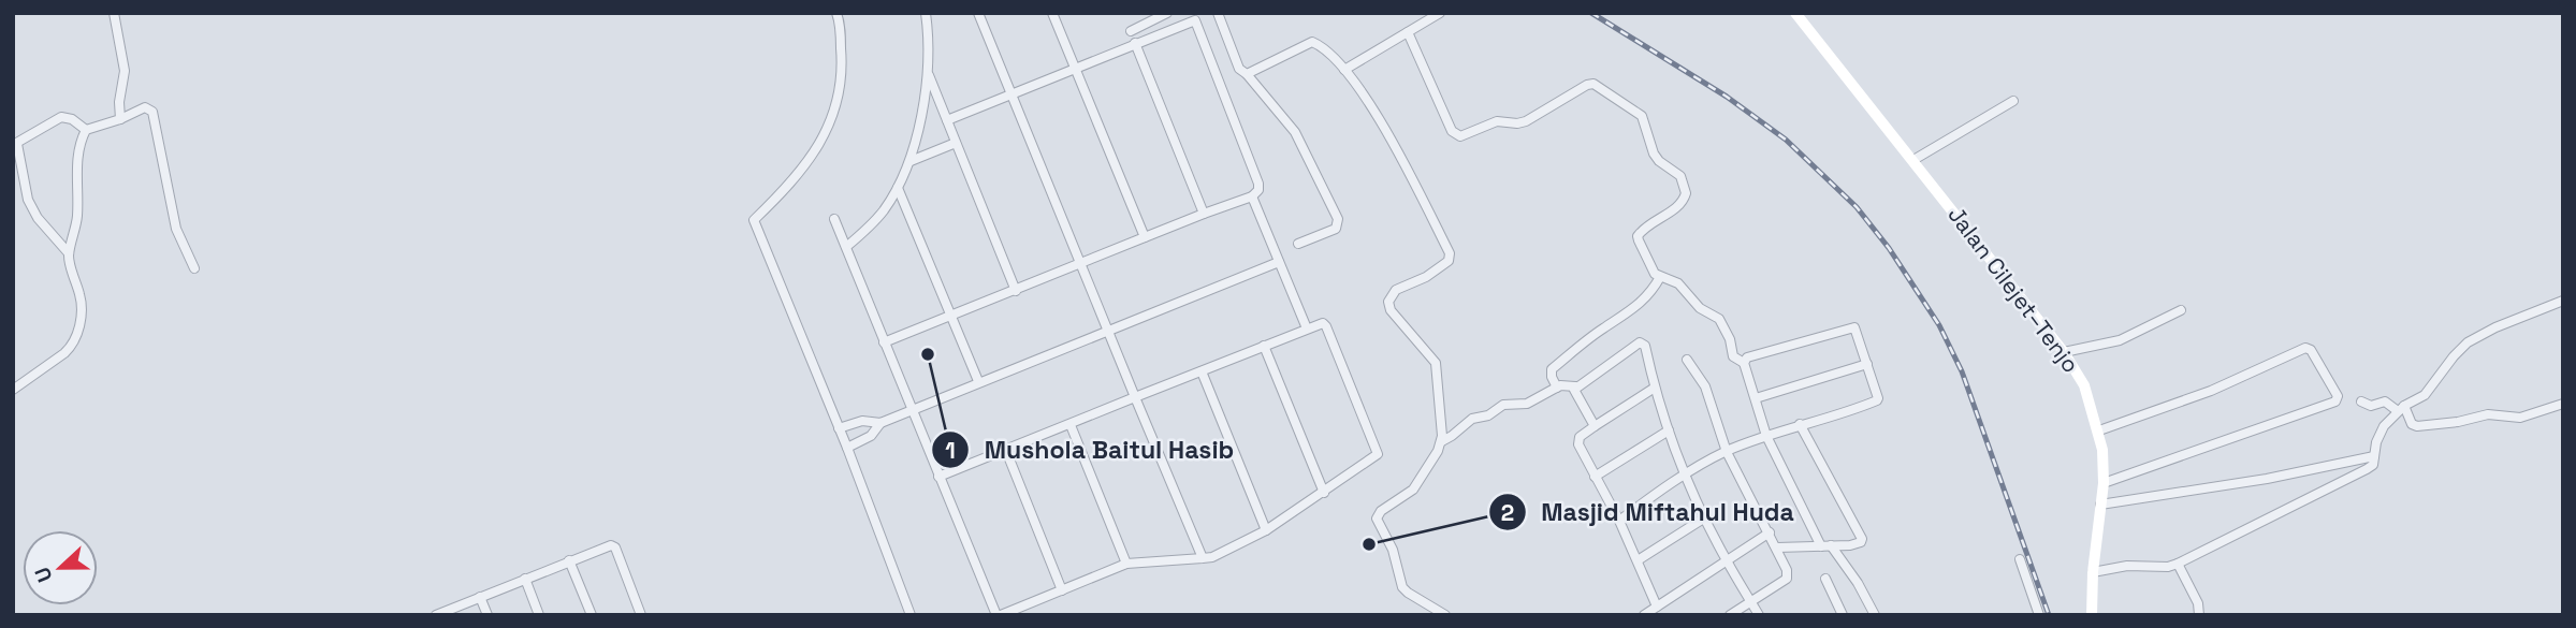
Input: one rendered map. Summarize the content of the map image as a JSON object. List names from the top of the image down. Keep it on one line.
{"streets":{"main road":["Jalan Cilejet–Tenjo"]},"places":["Mushola Baitul Hasib","Masjid Miftahul Huda"],"north":"left"}
